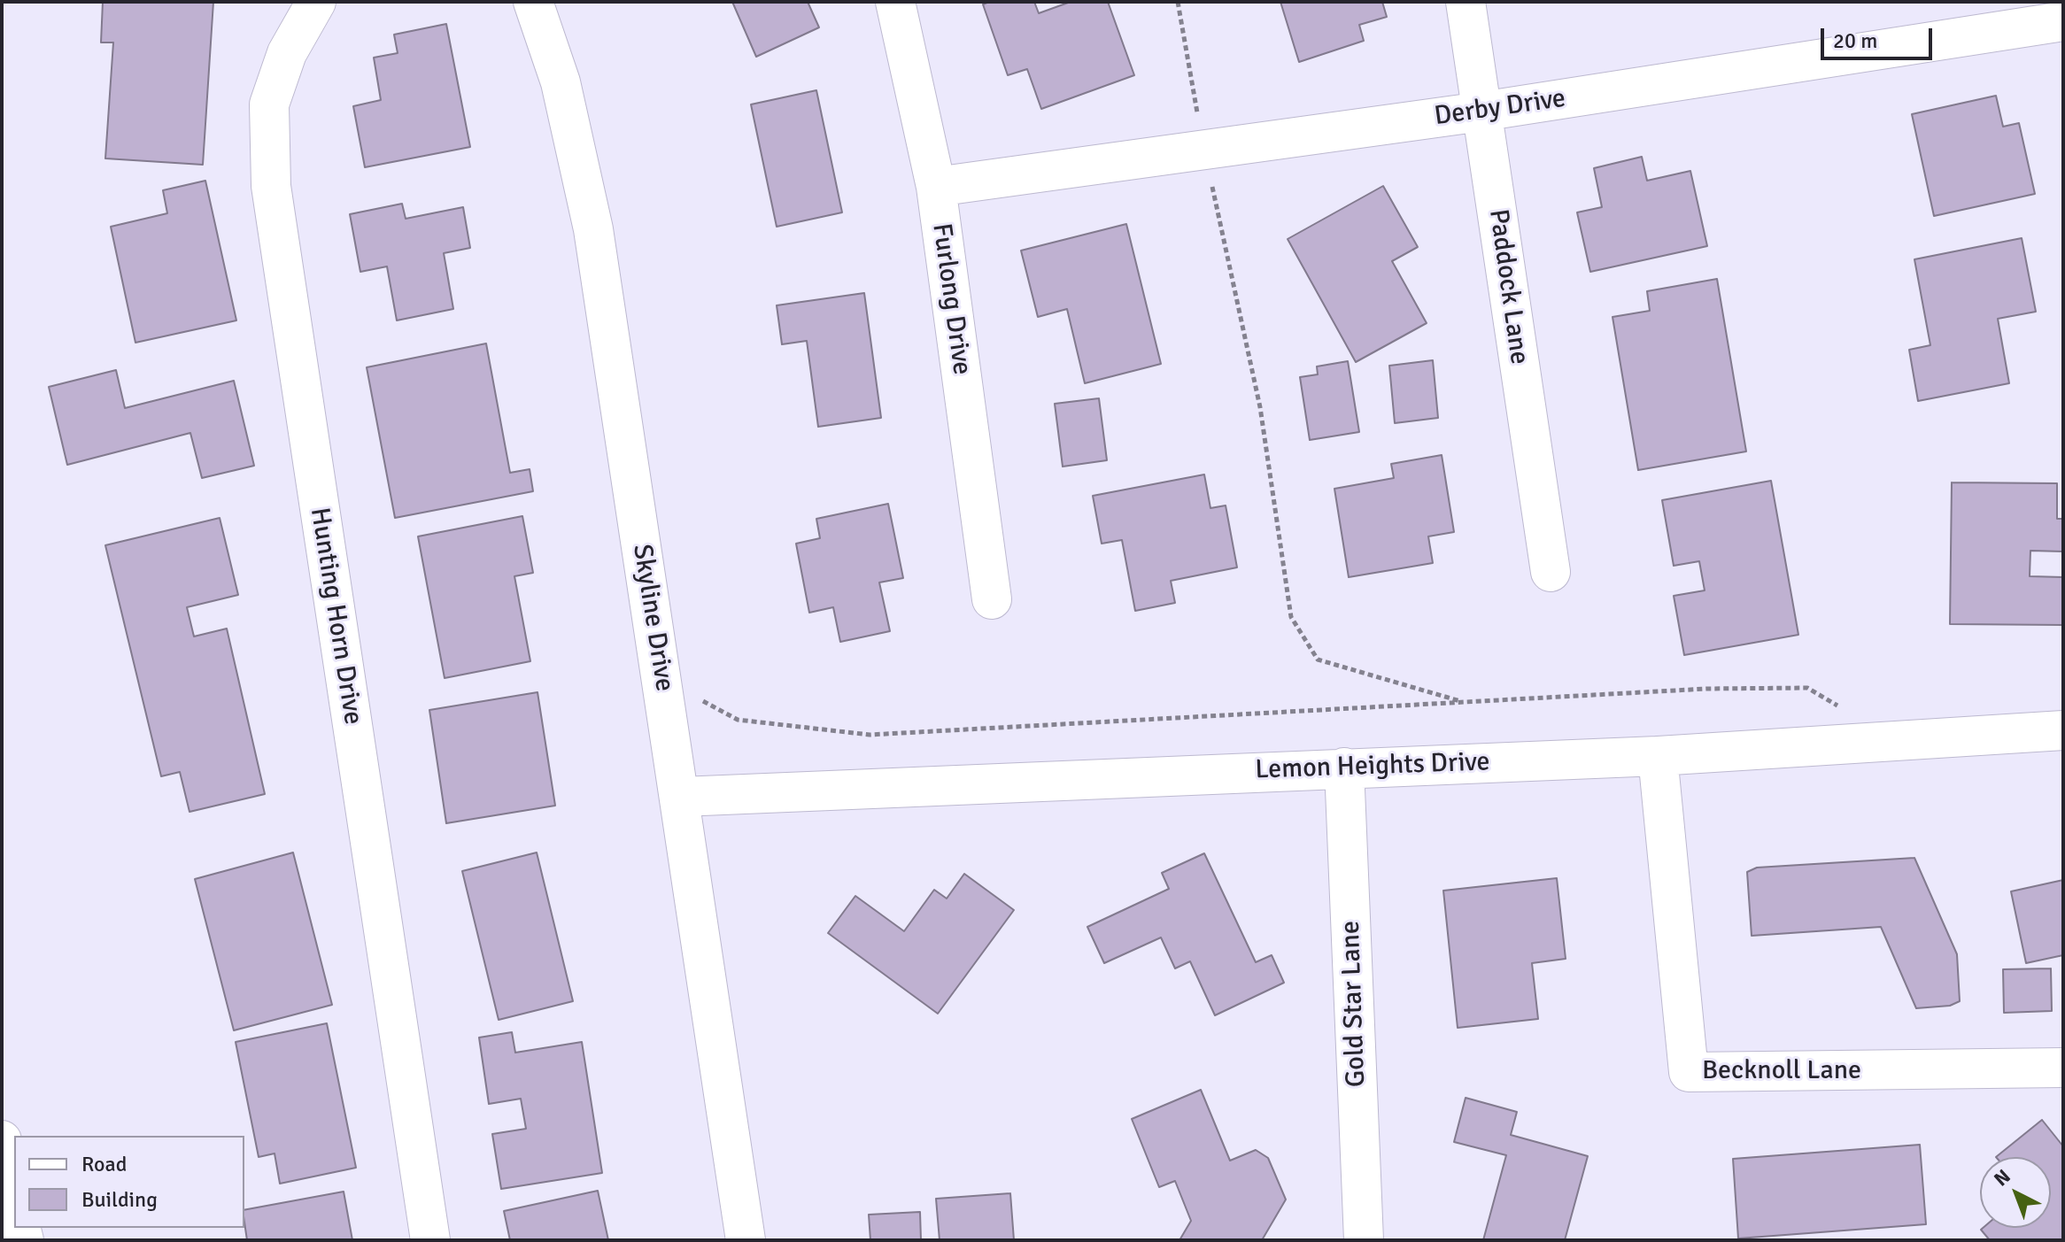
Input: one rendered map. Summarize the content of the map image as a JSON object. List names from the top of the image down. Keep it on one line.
{"streets":{"street":["Derby Drive","Paddock Lane","Furlong Drive","Hunting Horn Drive","Skyline Drive","Lemon Heights Drive","Gold Star Lane","Becknoll Lane"]},"crossings":[["Derby Drive","Paddock Lane"],["Derby Drive","Furlong Drive"],["Skyline Drive","Lemon Heights Drive"],["Lemon Heights Drive","Gold Star Lane"],["Lemon Heights Drive","Becknoll Lane"]],"legend":["Road","Building"],"scale_bar":"20 m","north":"top left"}
